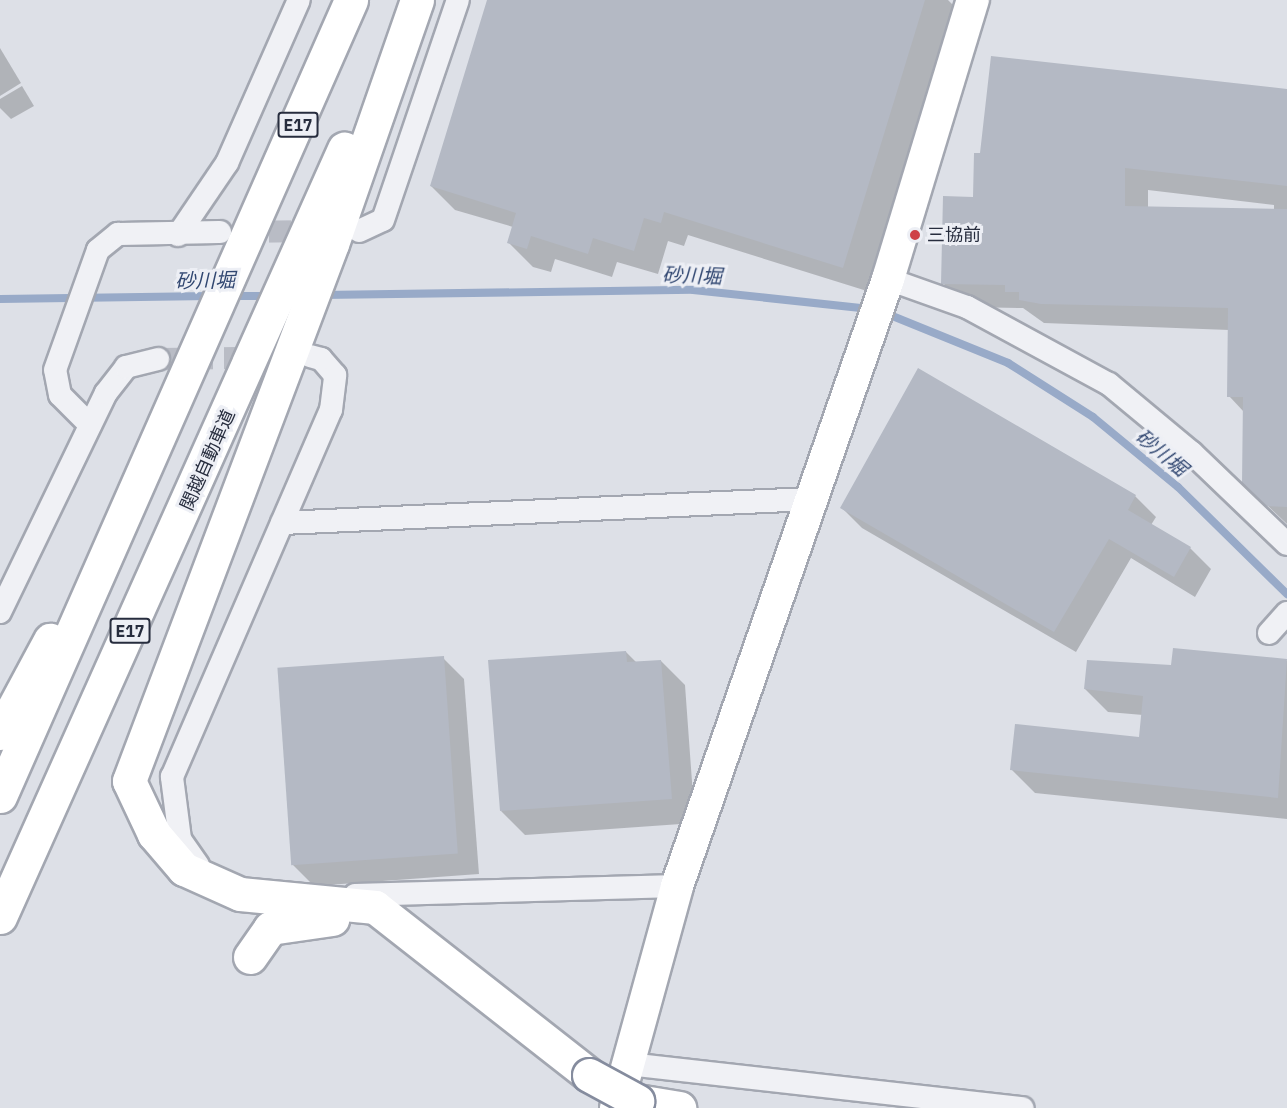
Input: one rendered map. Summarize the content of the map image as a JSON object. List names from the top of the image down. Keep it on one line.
{"streets":{"highway":["E17","関越自動車道"]},"water":["砂川堀"],"places":["三協前"]}
